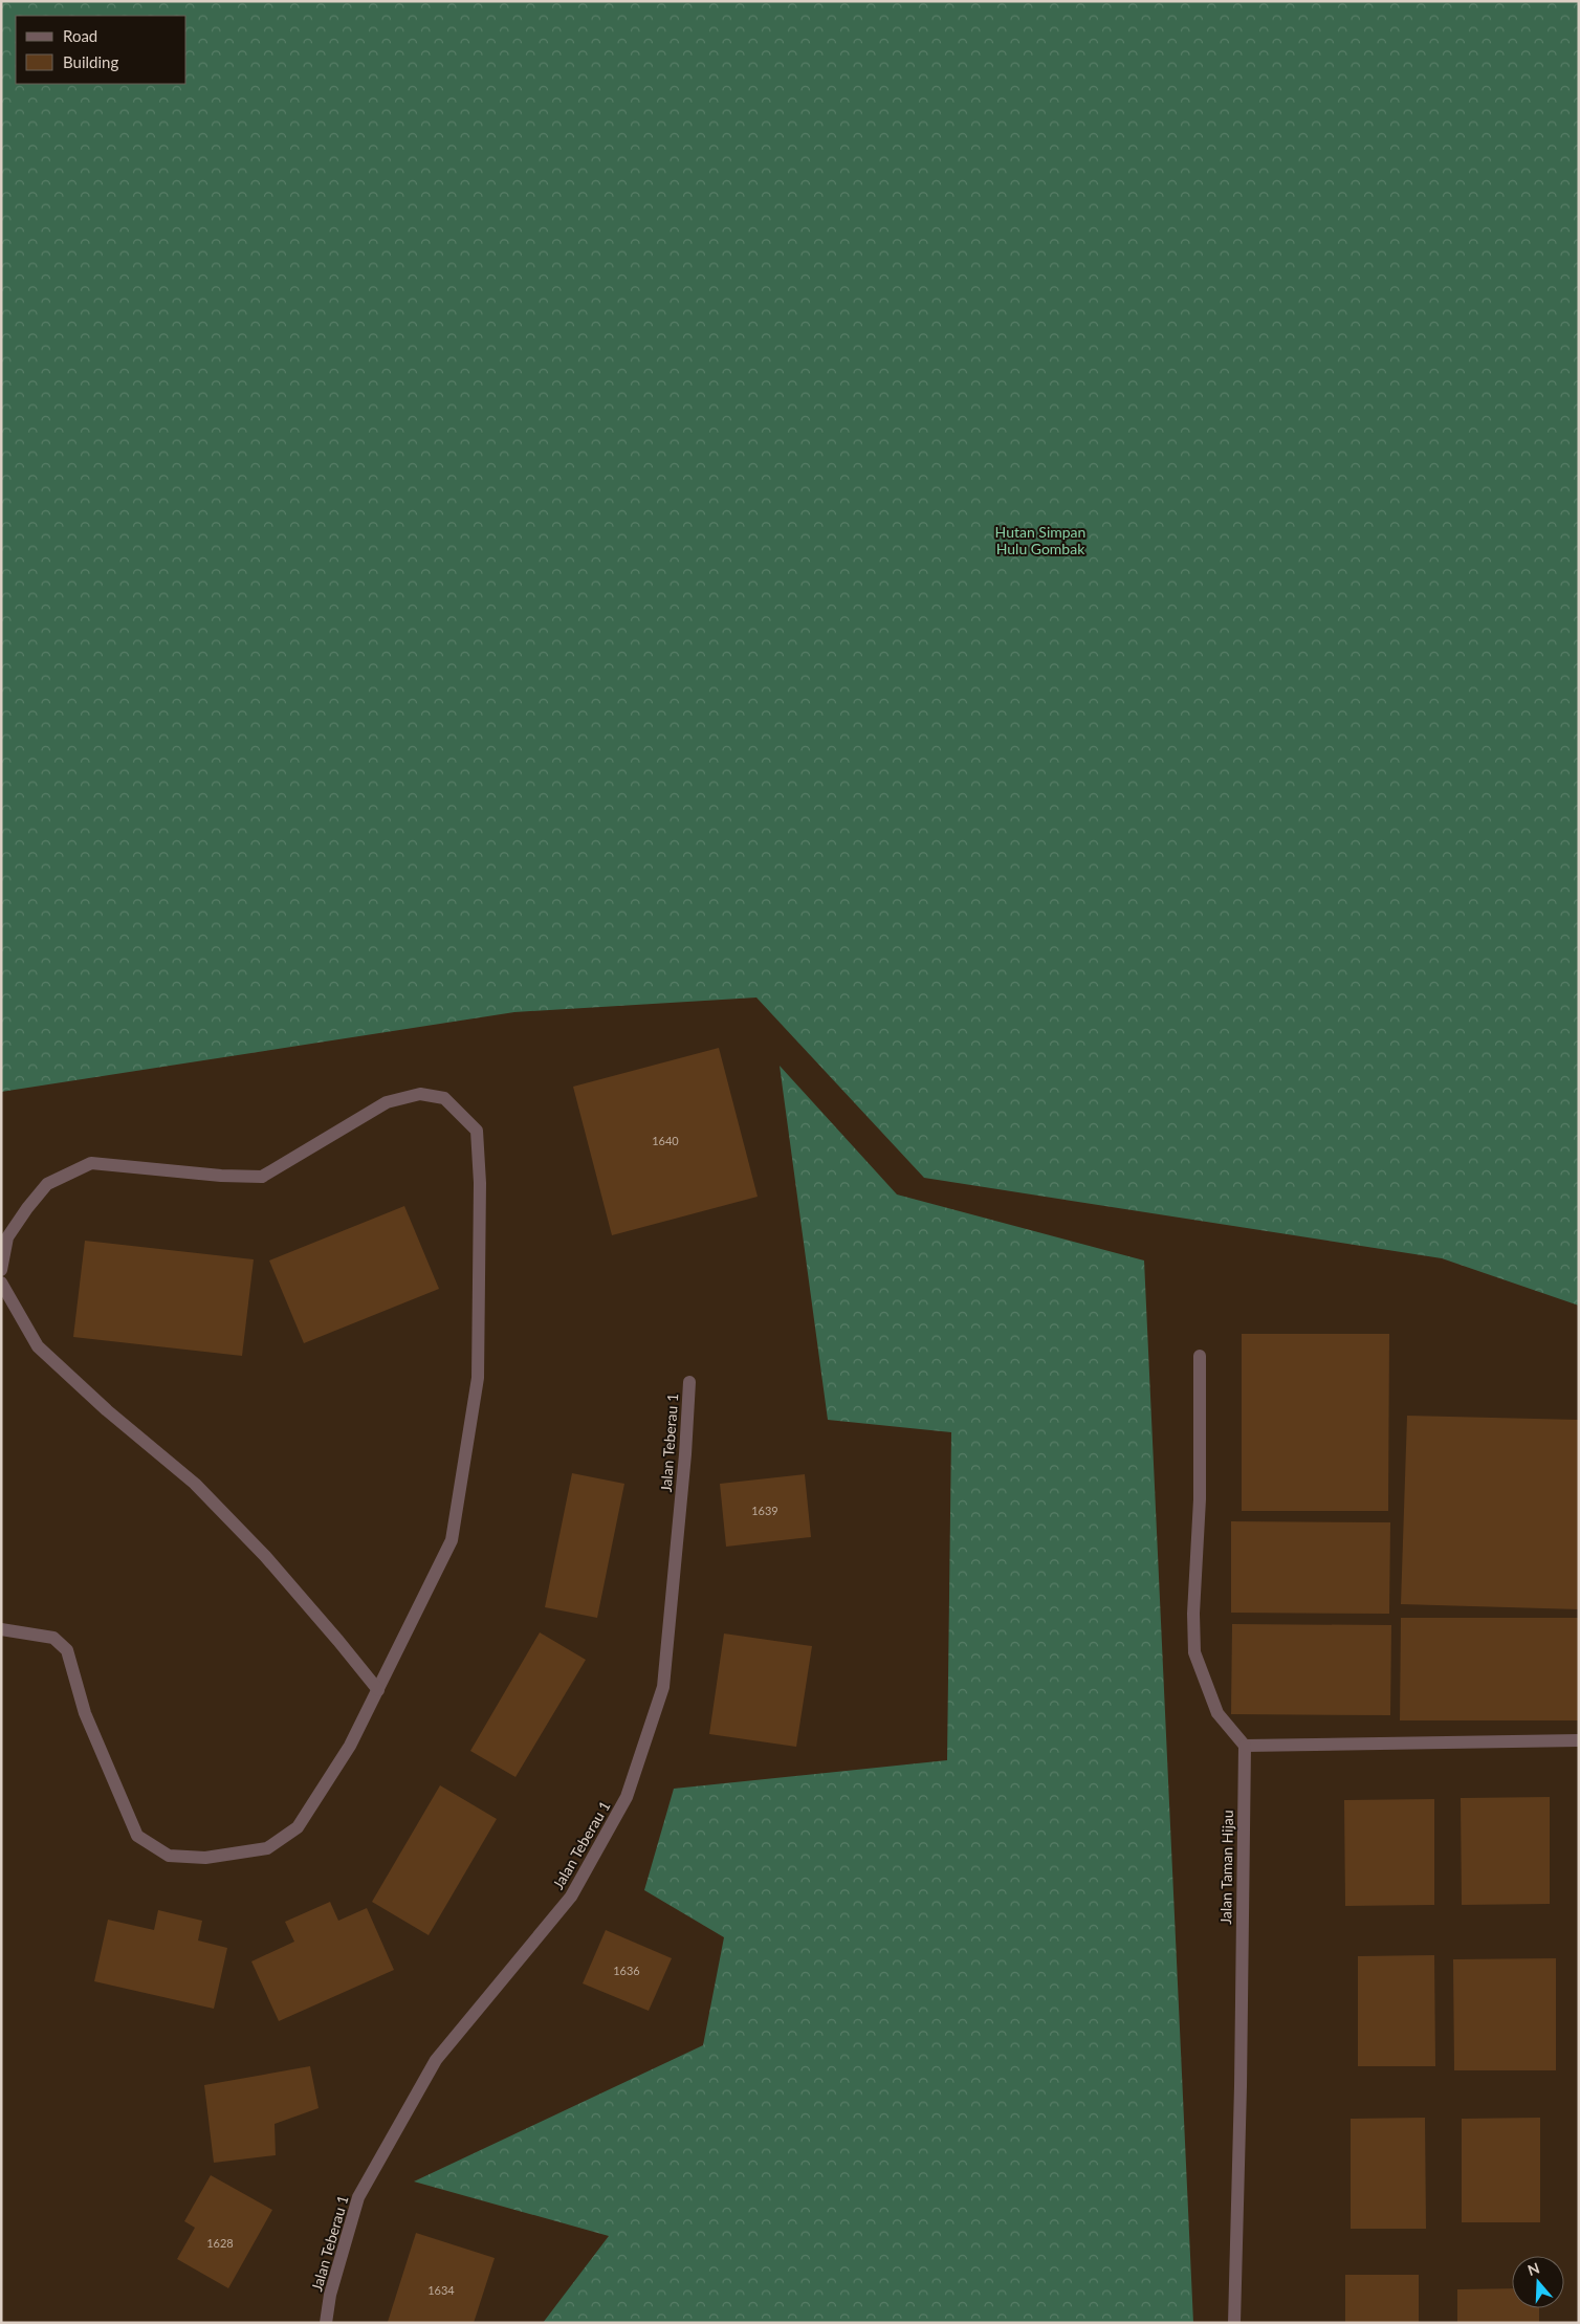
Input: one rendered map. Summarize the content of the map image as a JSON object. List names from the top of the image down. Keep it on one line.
{"streets":{"street":["Jalan Teberau 1","Jalan Taman Hijau"]},"parks":["Hutan Simpan Hulu Gombak"],"house_numbers":["1640","1639","1636","1628","1634"],"legend":["Road","Building"],"north":"top"}
